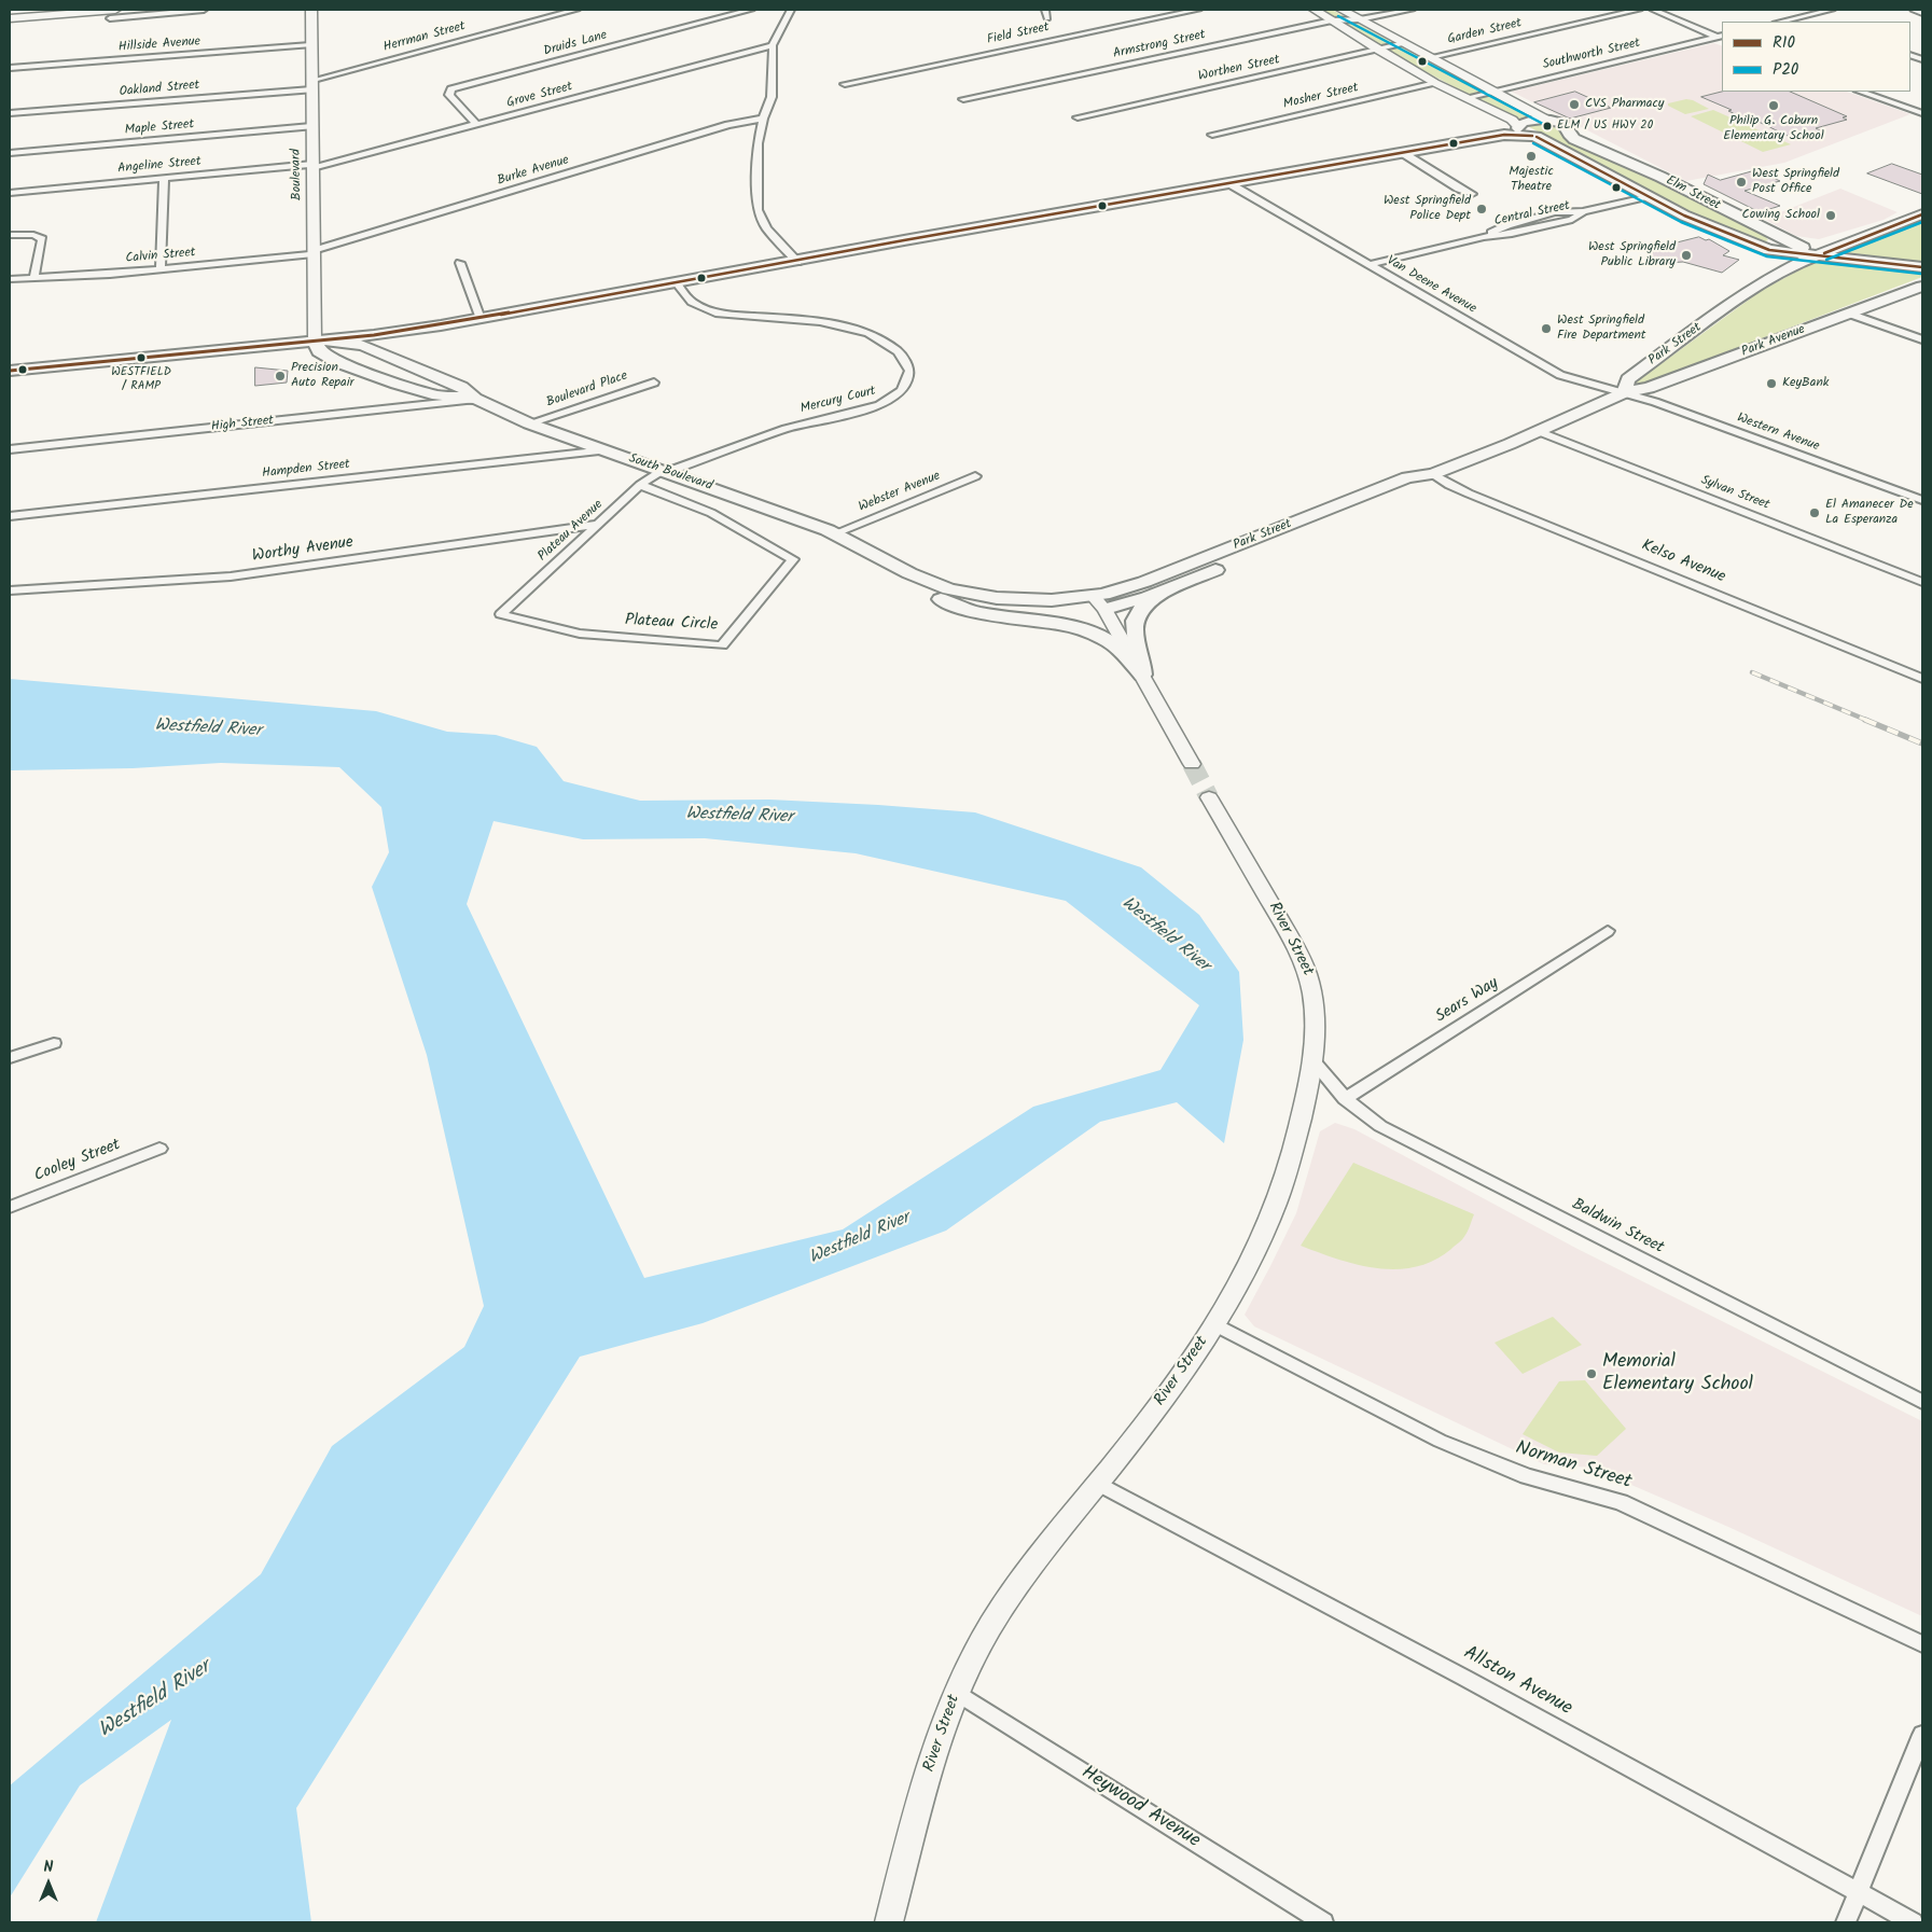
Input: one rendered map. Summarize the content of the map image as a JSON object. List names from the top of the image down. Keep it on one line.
{"streets":{"main road":["Boulevard","Elm Street","Park Avenue","Park Street","South Boulevard","River Street"],"street":["Garden Street","Field Street","Herrman Street","Druids Lane","Hillside Avenue","Armstrong Street","Southworth Street","Worthen Street","Oakland Street","Grove Street","Mosher Street","Maple Street","Angeline Street","Burke Avenue","Central Street","Calvin Street","Van Deene Avenue","Boulevard Place","Mercury Court","High Street","Western Avenue","Hampden Street","Webster Avenue","Sylvan Street","Plateau Avenue","Worthy Avenue","Kelso Avenue","Plateau Circle","Sears Way","Cooley Street","Baldwin Street","Norman Street","Allston Avenue","Heywood Avenue"]},"crossings":[["Herrman Street","Oakland Street"],["Herrman Street","Boulevard"],["Druids Lane","Grove Street"],["Hillside Avenue","Boulevard"],["Oakland Street","Boulevard"],["Grove Street","Angeline Street"],["Grove Street","Boulevard"],["Maple Street","Boulevard"],["Angeline Street","Boulevard"],["Burke Avenue","Boulevard"],["Burke Avenue","Calvin Street"],["Boulevard","Calvin Street"],["Boulevard","South Boulevard"],["Elm Street","Central Street"],["Elm Street","Park Street"],["Central Street","Van Deene Avenue"],["Van Deene Avenue","Park Avenue"],["Van Deene Avenue","Park Street"],["Van Deene Avenue","Western Avenue"],["Park Avenue","Park Street"],["Park Avenue","Western Avenue"],["Park Street","Western Avenue"],["Park Street","South Boulevard"],["Park Street","Sylvan Street"],["Park Street","Kelso Avenue"],["Boulevard Place","South Boulevard"],["Mercury Court","South Boulevard"],["Mercury Court","Plateau Avenue"],["High Street","South Boulevard"],["Hampden Street","South Boulevard"],["South Boulevard","Webster Avenue"],["South Boulevard","Plateau Avenue"],["Plateau Avenue","Worthy Avenue"],["Plateau Avenue","Plateau Circle"],["River Street","Baldwin Street"],["River Street","Norman Street"],["River Street","Allston Avenue"],["River Street","Heywood Avenue"],["Sears Way","Baldwin Street"]],"water":["Westfield River"],"places":["CVS Pharmacy","Philip G. Coburn Elementary School","ELM / US HWY 20","Majestic Theatre","West Springfield Post Office","West Springfield Police Dept","Cowing School","West Springfield Public Library","West Springfield Fire Department","WESTFIELD / RAMP","Precision Auto Repair","KeyBank","El Amanecer De La Esperanza","Memorial Elementary School"],"lines":["transit line P20","transit line R10"],"legend":["R10","P20"],"north":"top"}
